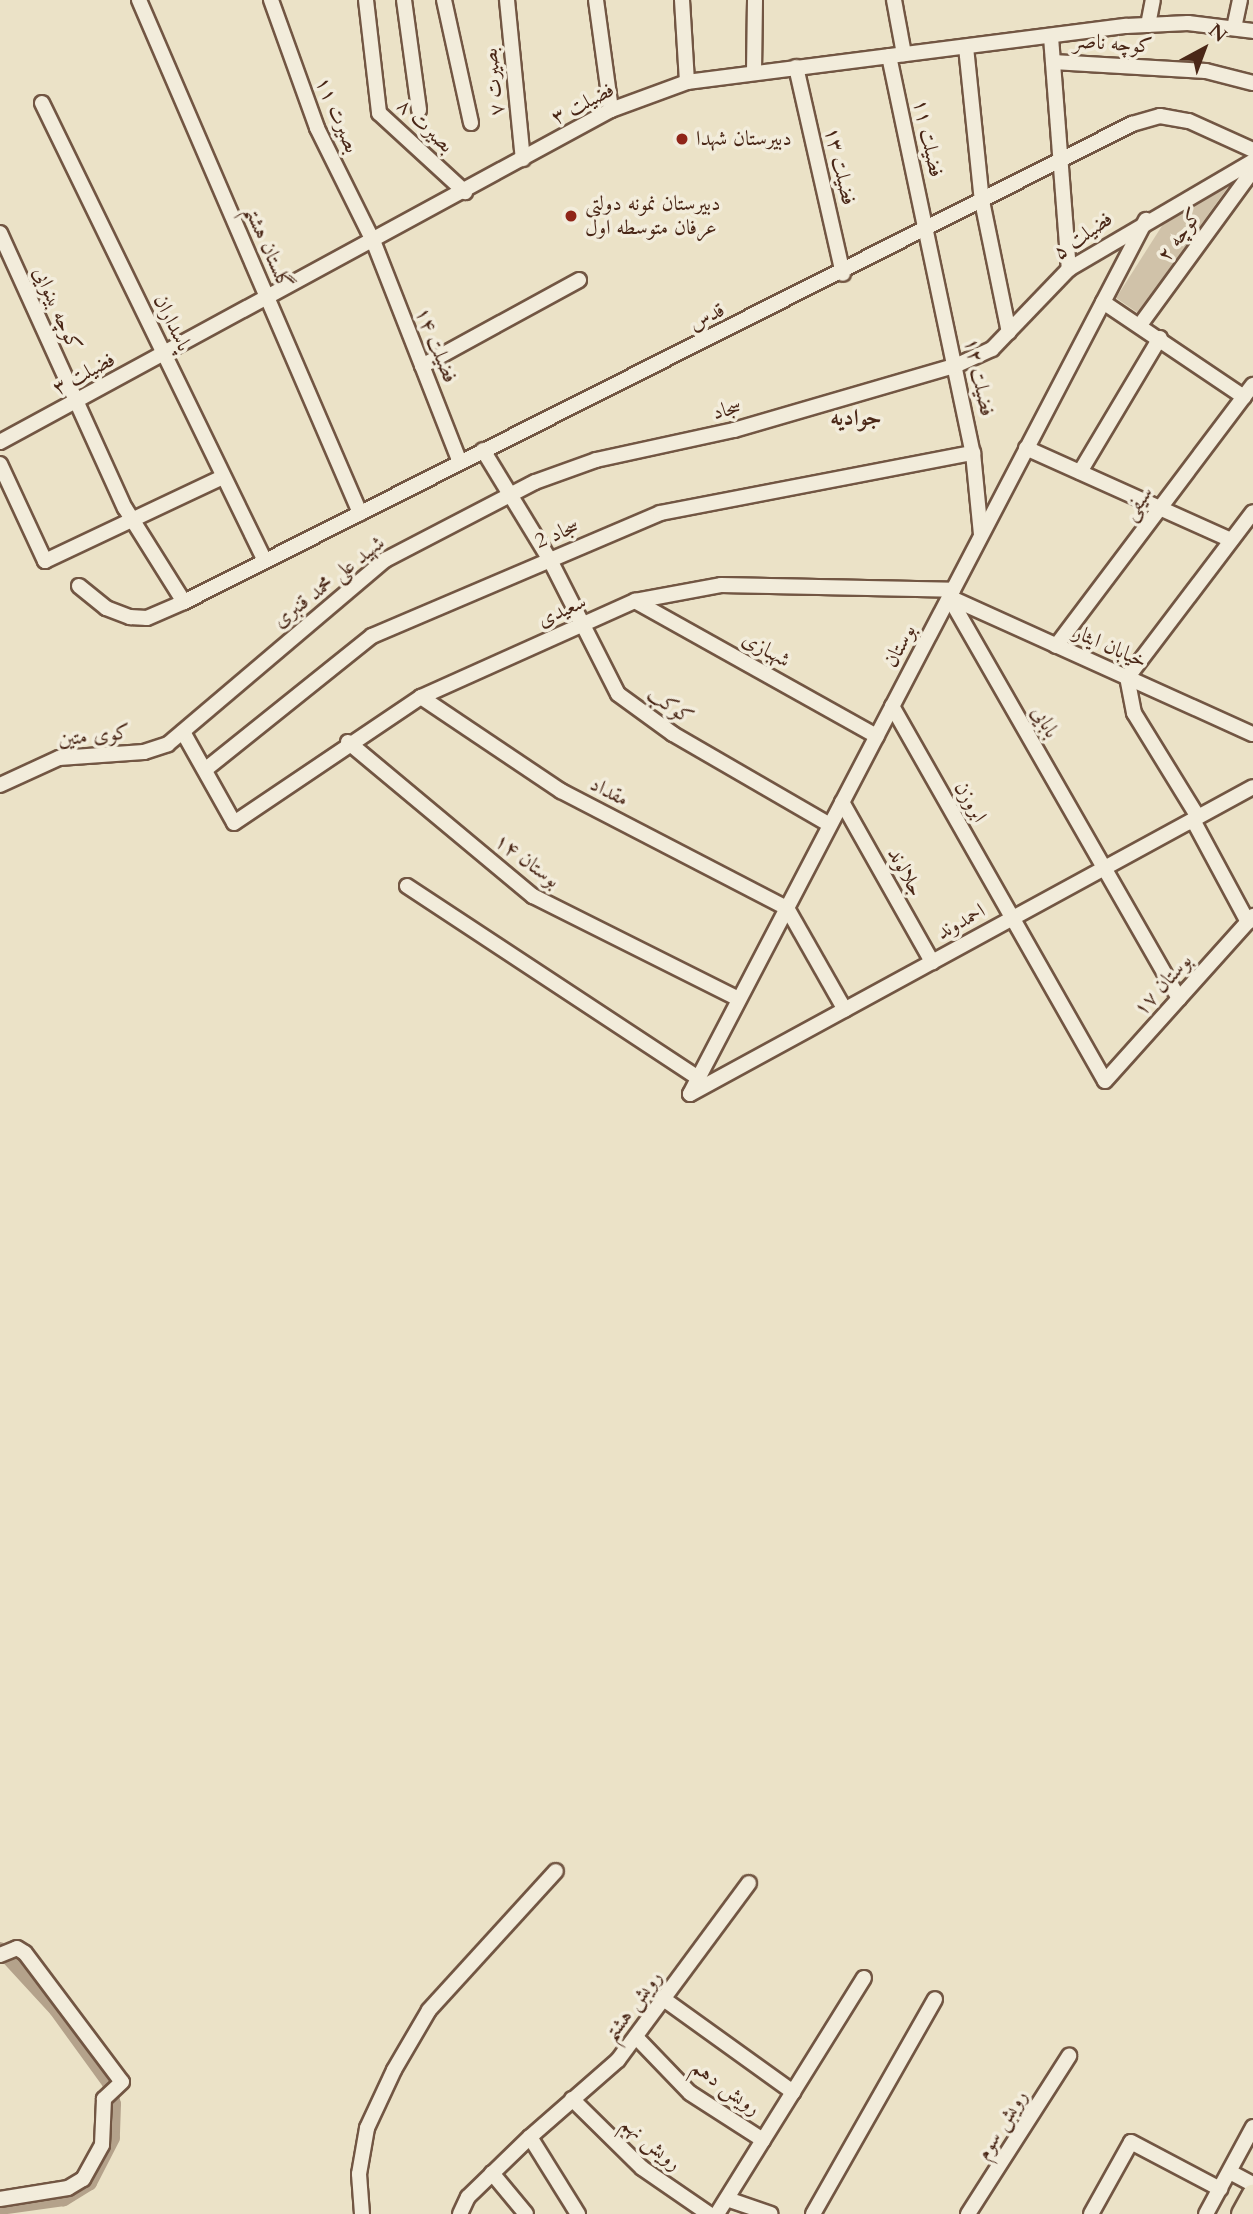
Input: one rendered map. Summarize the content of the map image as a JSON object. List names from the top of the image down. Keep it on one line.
{"streets":{"street":["کوچه ناصر","بصیرت ۷","فضیلت ۳","بصیرت ۱۱","بصیرت ۸","فضیلت ۱۱","فضیلت ۱۳","کوچه ۲","فضیلت ۵","گلستان هشتم","کوچه بینوایی","قدس","پاسداران","فضیلت ۱۴","فضیلت ۱۲","سجاد","سیفی","سجاد 2","شهید علی محمد قنبری","سعیدی","بوستان","خیابان ایثار","شهبازی","کوکب","بابایی","کوی متین","مقداد","ابروزن","بوستان ۱۴","جلالوند","احمدوند","بوستان ۱۷","رویش هشتم","رویش دهم","رویش سوم","رویش نهم"]},"crossings":[["بصیرت ۷","فضیلت ۳"],["فضیلت ۳","بصیرت ۱۱"],["فضیلت ۳","بصیرت ۸"],["فضیلت ۳","فضیلت ۱۱"],["فضیلت ۳","فضیلت ۱۳"],["فضیلت ۳","گلستان هشتم"],["فضیلت ۳","کوچه بینوایی"],["فضیلت ۳","پاسداران"],["فضیلت ۳","فضیلت ۱۴"],["بصیرت ۱۱","فضیلت ۱۴"],["فضیلت ۱۱","قدس"],["فضیلت ۱۱","فضیلت ۱۲"],["فضیلت ۱۳","قدس"],["فضیلت ۵","فضیلت ۱۲"],["فضیلت ۵","سجاد"],["فضیلت ۵","بوستان"],["گلستان هشتم","قدس"],["قدس","پاسداران"],["قدس","فضیلت ۱۴"],["قدس","فضیلت ۱۲"],["قدس","کوکب"],["فضیلت ۱۲","سجاد"],["فضیلت ۱۲","سجاد 2"],["فضیلت ۱۲","بوستان"],["سجاد","شهید علی محمد قنبری"],["سجاد","کوکب"],["سیفی","خیابان ایثار"],["سجاد 2","سعیدی"],["سجاد 2","کوکب"],["شهید علی محمد قنبری","کوکب"],["شهید علی محمد قنبری","کوی متین"],["سعیدی","بوستان"],["سعیدی","خیابان ایثار"],["سعیدی","شهبازی"],["سعیدی","کوکب"],["سعیدی","بابایی"],["سعیدی","مقداد"],["سعیدی","بوستان ۱۴"],["بوستان","خیابان ایثار"],["بوستان","شهبازی"],["بوستان","کوکب"],["بوستان","بابایی"],["بوستان","مقداد"],["بوستان","ابروزن"],["بوستان","بوستان ۱۴"],["بوستان","جلالوند"],["بوستان","احمدوند"],["خیابان ایثار","بابایی"],["بابایی","احمدوند"],["بابایی","بوستان ۱۷"],["ابروزن","احمدوند"],["ابروزن","بوستان ۱۷"],["جلالوند","احمدوند"],["رویش هشتم","رویش دهم"],["رویش هشتم","رویش نهم"]],"districts":["جوادیه"],"places":["دبیرستان شهدا","دبیرستان نمونه دولتی عرفان متوسطه اول"],"north":"top right"}
